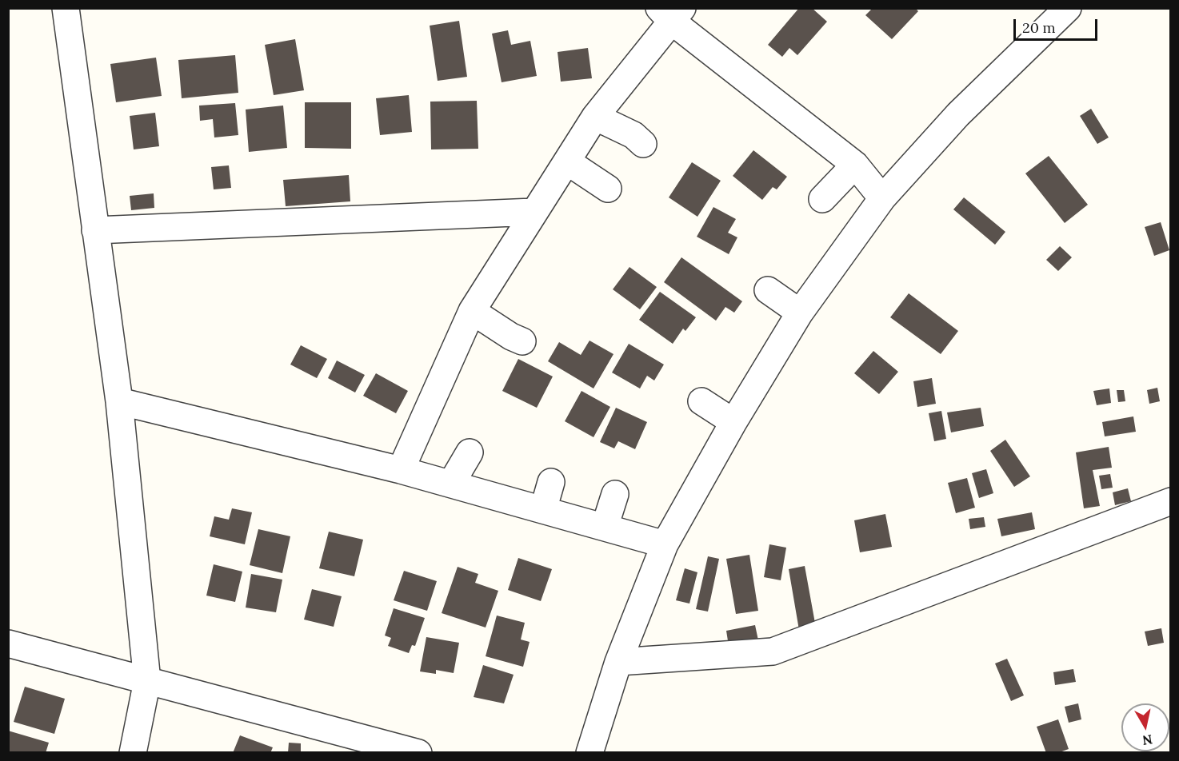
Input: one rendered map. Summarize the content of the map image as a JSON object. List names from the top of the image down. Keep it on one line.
{"scale_bar":"20 m","north":"bottom"}
